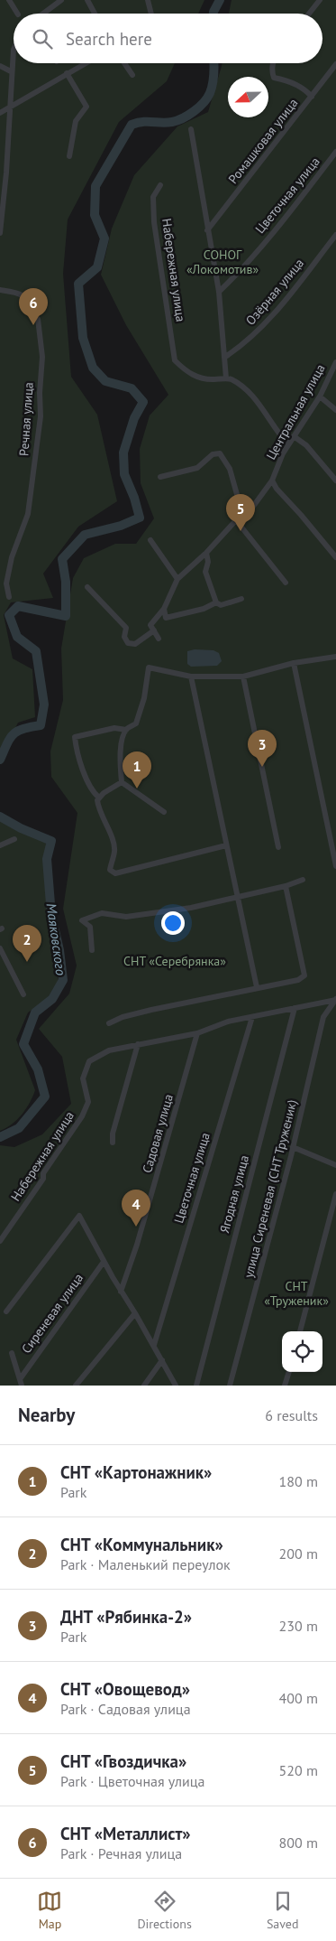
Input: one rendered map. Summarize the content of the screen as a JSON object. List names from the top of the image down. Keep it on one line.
{"streets":{"street":["Ромашковая улица","Цветочная улица","Набережная улица","Озёрная улица","Центральная улица","Речная улица","Садовая улица","улица Сиреневая (СНТ Труженик)","Ягодная улица","Сиреневая улица"]},"water":["Маяковского"],"parks":["СОНОГ «Локомотив»","СНТ «Серебрянка»","СНТ «Труженик»"],"north":"left","page":{"search":"Search here","pins":["6","5","3","1","2","4"],"heading":["Nearby","6 results"],"list":[{"mark":"1","name":"СНТ «Картонажник»","note":"Park","value":"180 m"},{"mark":"2","name":"СНТ «Коммунальник»","note":"Park · Маленький переулок","value":"200 m"},{"mark":"3","name":"ДНТ «Рябинка-2»","note":"Park","value":"230 m"},{"mark":"4","name":"СНТ «Овощевод»","note":"Park · Садовая улица","value":"400 m"},{"mark":"5","name":"СНТ «Гвоздичка»","note":"Park · Цветочная улица","value":"520 m"},{"mark":"6","name":"СНТ «Металлист»","note":"Park · Речная улица","value":"800 m"}],"nav":["Map","Directions","Saved"]}}
